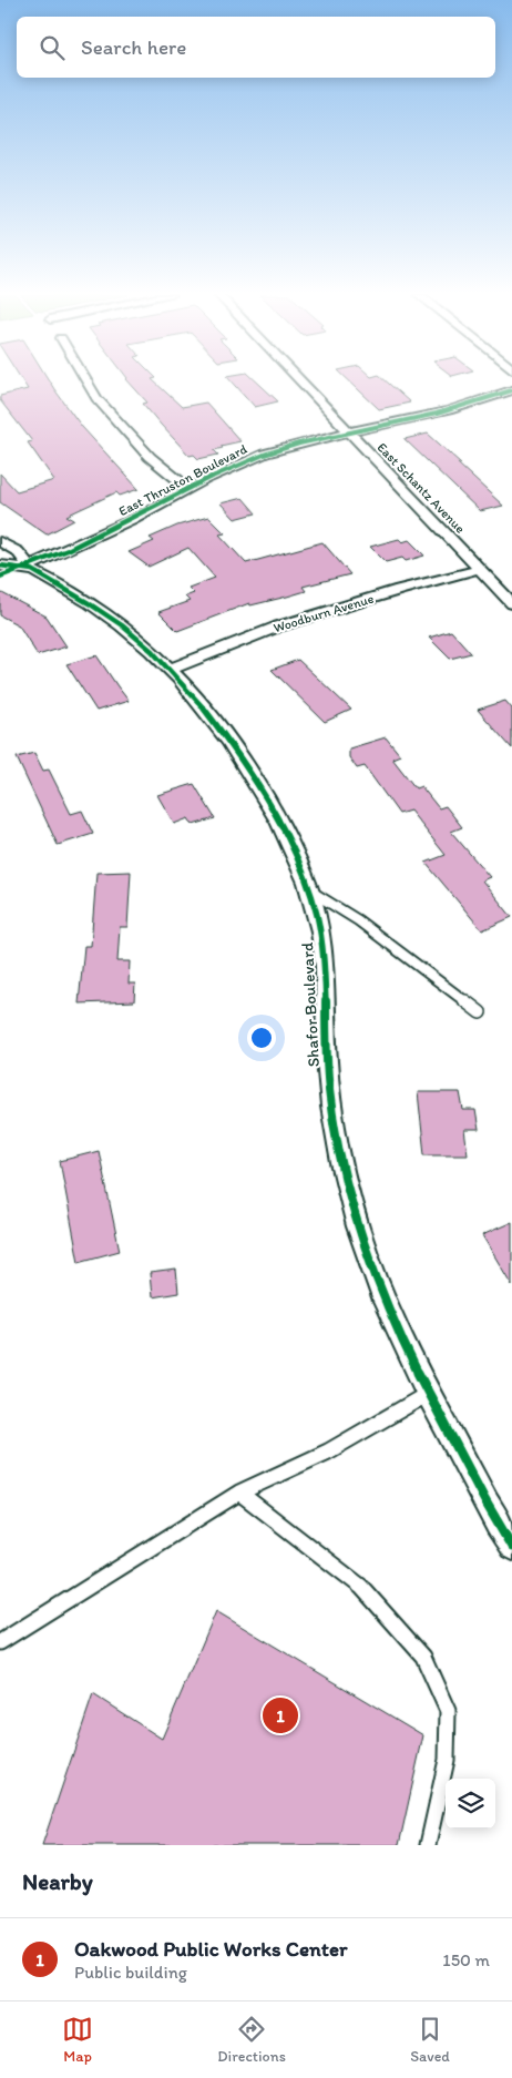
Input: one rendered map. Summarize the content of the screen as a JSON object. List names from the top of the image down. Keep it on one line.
{"streets":{"street":["East Thruston Boulevard","East Schantz Avenue","Woodburn Avenue","Shafor Boulevard"]},"crossings":[["East Thruston Boulevard","East Schantz Avenue"],["East Thruston Boulevard","Shafor Boulevard"],["East Schantz Avenue","Woodburn Avenue"],["Woodburn Avenue","Shafor Boulevard"]],"page":{"search":"Search here","pins":"1","heading":"Nearby","list":[{"mark":"1","name":"Oakwood Public Works Center","note":"Public building","value":"150 m"}],"nav":["Map","Directions","Saved"]}}
